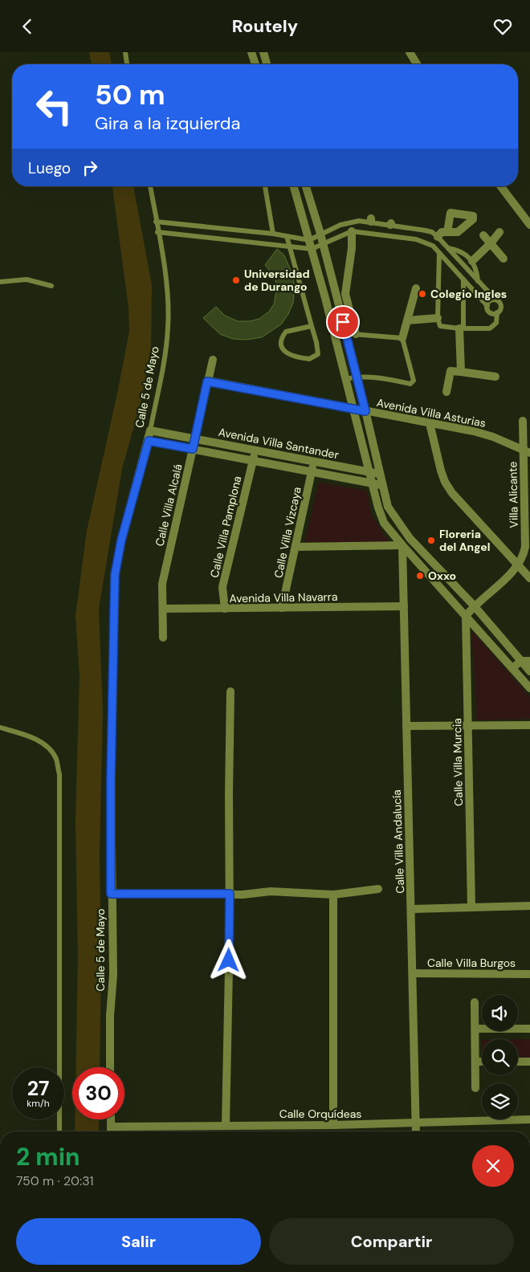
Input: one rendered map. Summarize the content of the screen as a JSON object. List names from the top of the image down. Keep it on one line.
{"streets":{"street":["Calle 5 de Mayo","Avenida Villa Asturias","Avenida Villa Santander","Villa Alicante","Calle Villa Alcalá","Calle Villa Pamplona","Calle Villa Vizcaya","Avenida Villa Navarra","Calle Villa Murcia","Calle Villa Andalucía","Calle Villa Burgos","Calle Orquídeas"]},"crossings":[["Calle 5 de Mayo","Avenida Villa Santander"],["Avenida Villa Asturias","Villa Alicante"],["Avenida Villa Asturias","Calle Villa Alcalá"],["Avenida Villa Santander","Calle Villa Alcalá"],["Avenida Villa Santander","Calle Villa Pamplona"],["Avenida Villa Santander","Calle Villa Vizcaya"],["Calle Villa Alcalá","Avenida Villa Navarra"],["Calle Villa Pamplona","Avenida Villa Navarra"],["Calle Villa Vizcaya","Avenida Villa Navarra"],["Avenida Villa Navarra","Calle Villa Andalucía"],["Calle Villa Andalucía","Calle Villa Burgos"],["Calle Villa Andalucía","Calle Orquídeas"]],"places":["Universidad de Durango","Colegio Ingles","Floreria del Angel","Oxxo"],"page":{"header":"Routely","turn":["50 m","Gira a la izquierda"],"then":"Luego","speed":"27 km/h","limit":"30","heading":["2 min","750 m · 20:31"],"buttons":["Salir","Compartir"]}}
